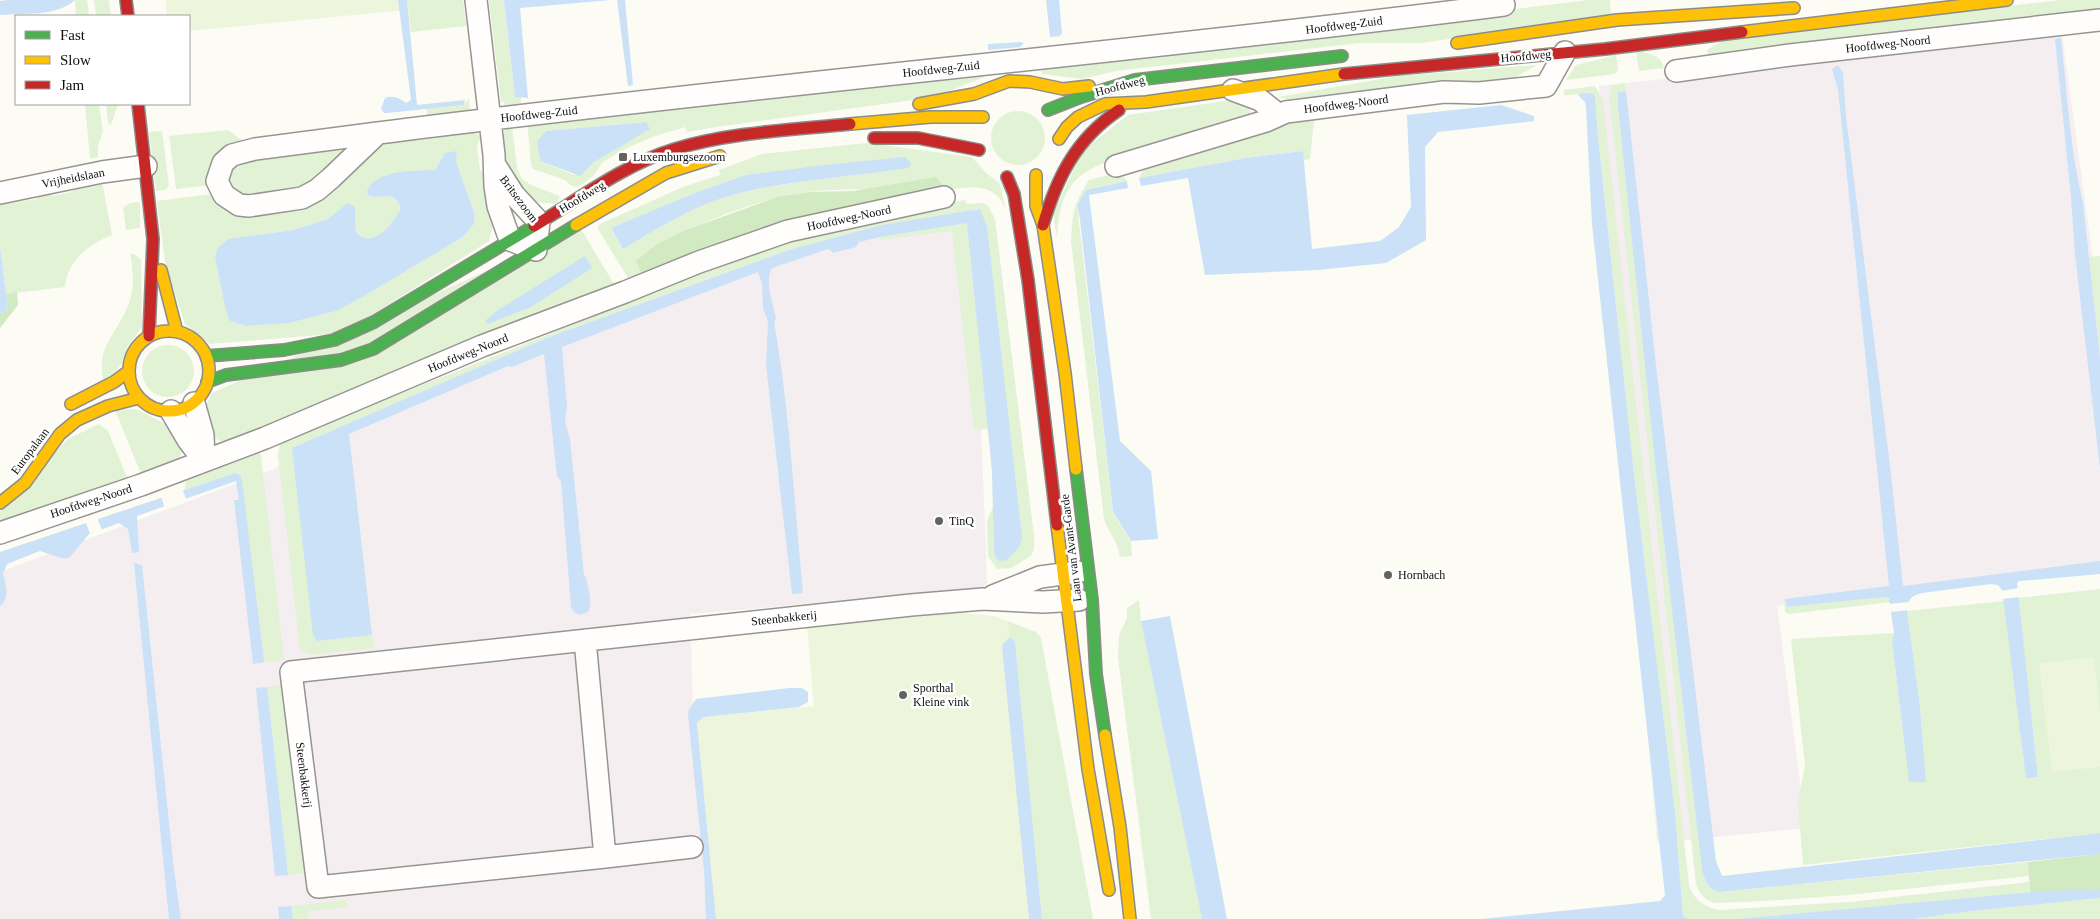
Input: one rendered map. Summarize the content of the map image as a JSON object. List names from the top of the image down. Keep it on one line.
{"streets":{"main road":["Hoofdweg","Europalaan","Laan van Avant-Garde"],"street":["Hoofdweg-Zuid","Hoofdweg-Noord","Vrijheidslaan","Britsezoom","Steenbakkerij"]},"crossings":[["Hoofdweg-Zuid","Britsezoom"],["Hoofdweg-Noord","Hoofdweg"],["Hoofdweg","Britsezoom"],["Hoofdweg","Europalaan"],["Laan van Avant-Garde","Steenbakkerij"]],"places":{"transit":["Luxemburgsezoom"],"other":["TinQ","Hornbach","Sporthal Kleine vink"]},"legend":["Fast","Slow","Jam"]}
